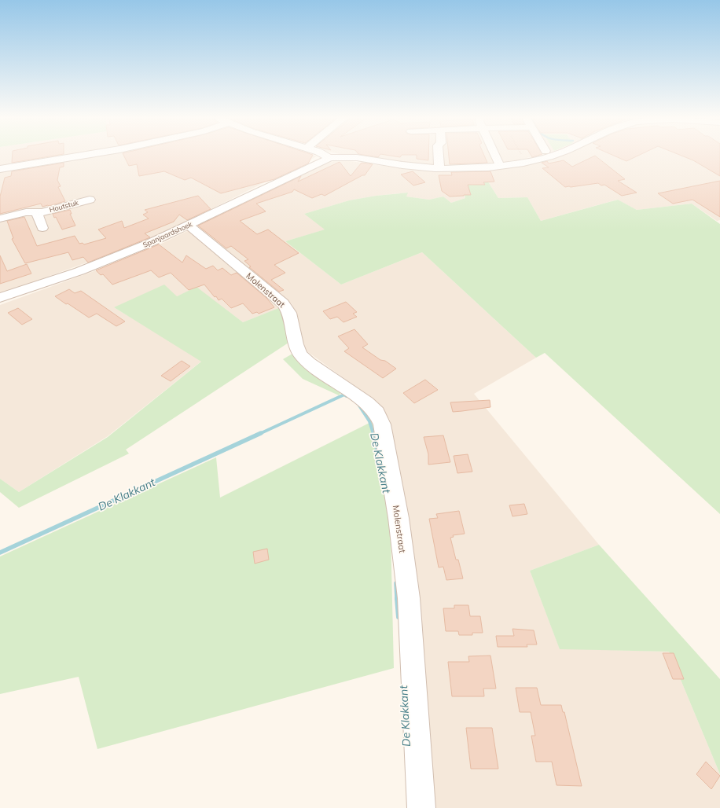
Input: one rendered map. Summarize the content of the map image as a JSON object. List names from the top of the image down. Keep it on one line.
{"streets":{"street":["Houtstuk","Spanjaardshoek","Molenstraat"]},"crossings":[["Spanjaardshoek","Molenstraat"]],"water":["De Klakkant"]}
